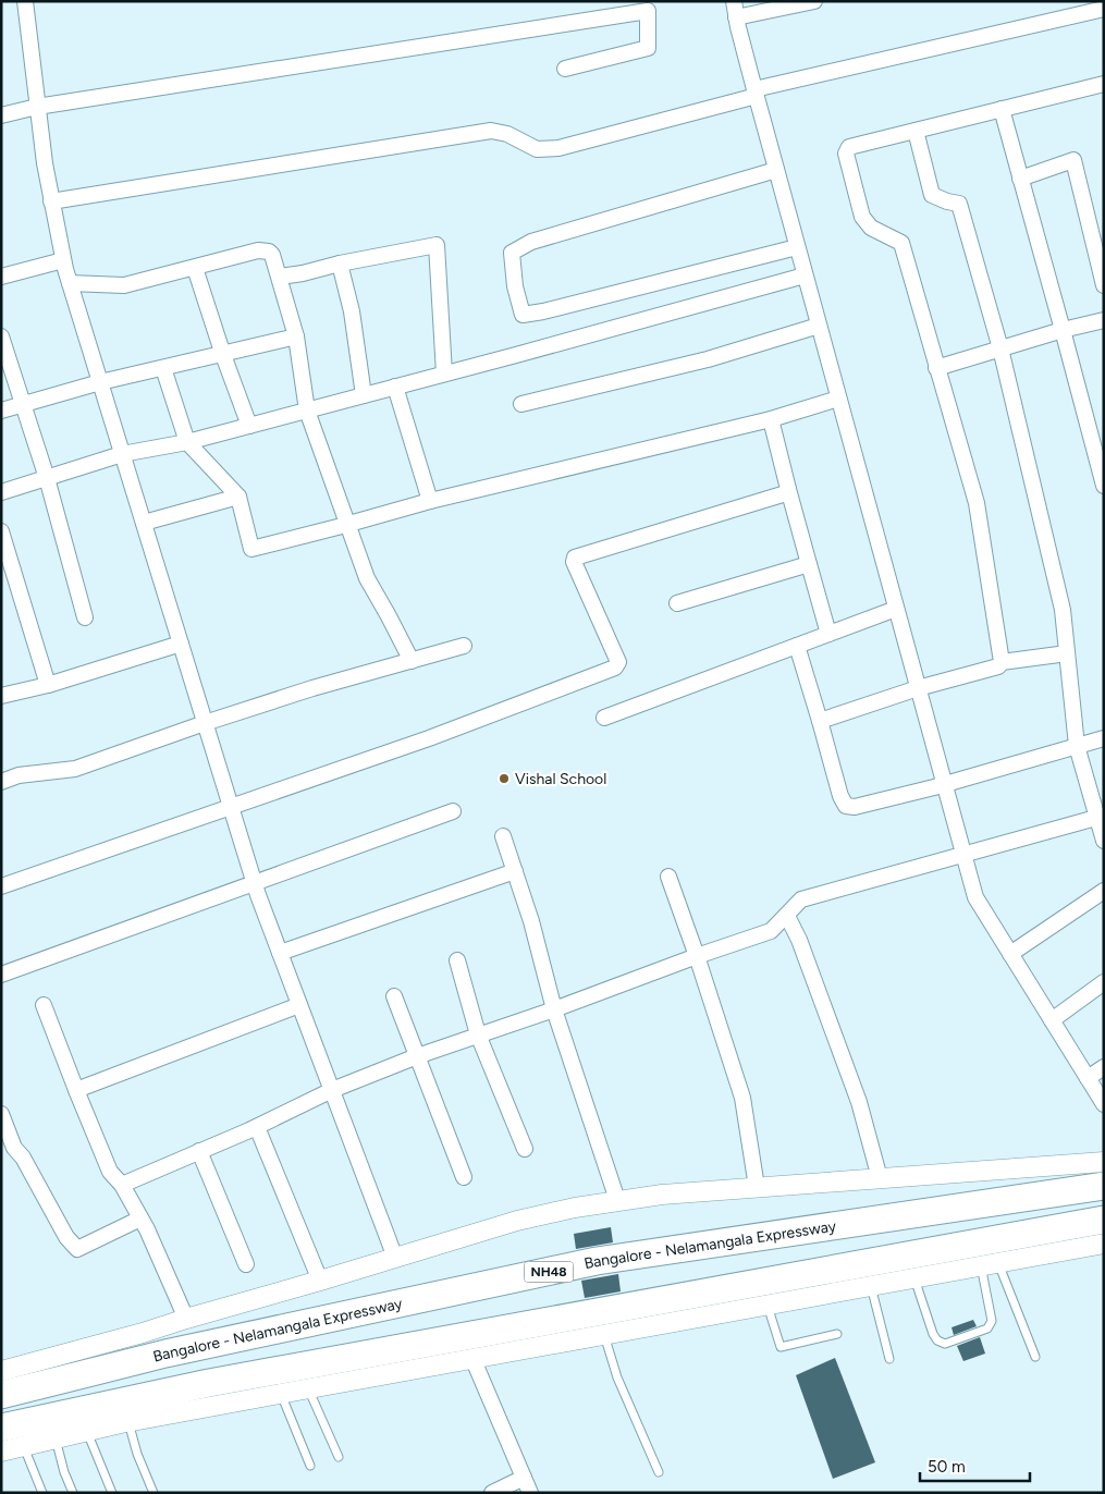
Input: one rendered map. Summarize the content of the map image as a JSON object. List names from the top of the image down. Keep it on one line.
{"streets":{"highway":["Bangalore - Nelamangala Expressway","NH48"]},"places":["Vishal School"],"scale_bar":"50 m"}
